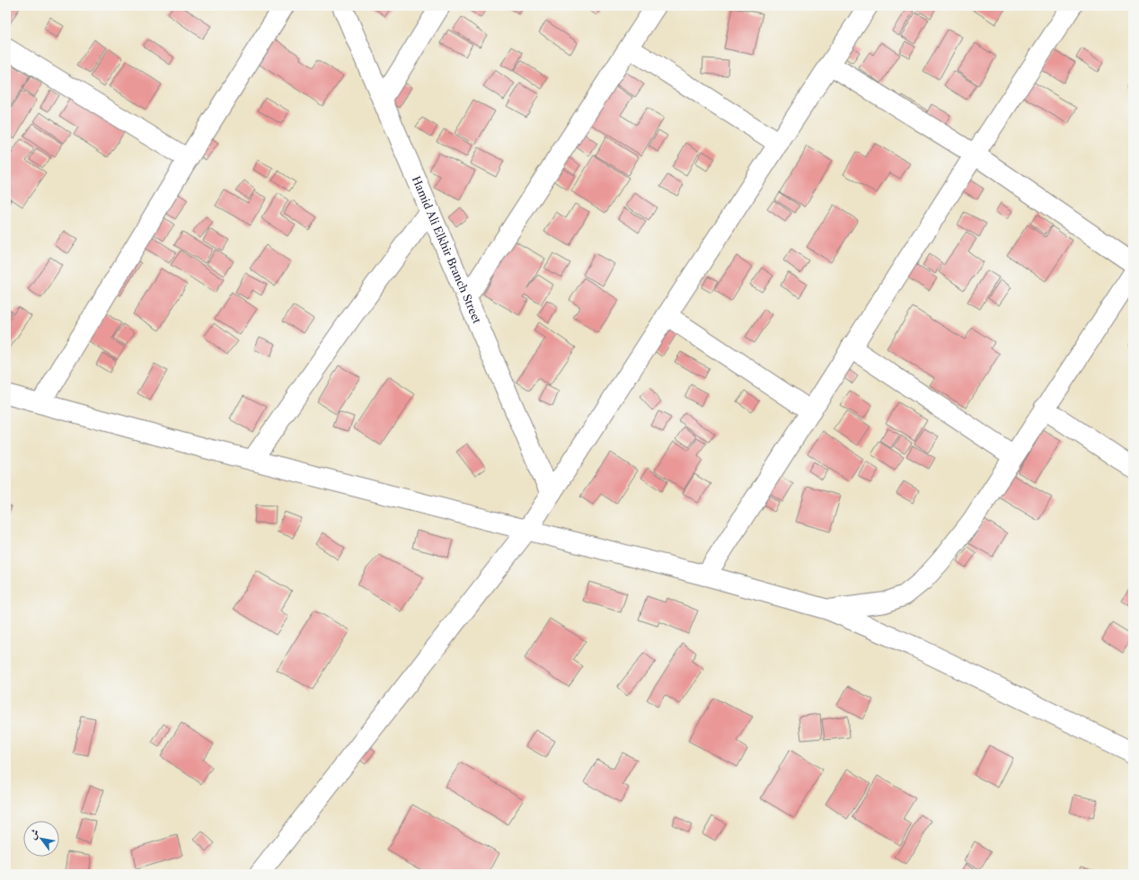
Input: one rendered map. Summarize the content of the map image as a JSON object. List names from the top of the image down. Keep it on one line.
{"streets":{"street":["Hamid Ali Elkhir Branch Street"]},"north":"top left"}
